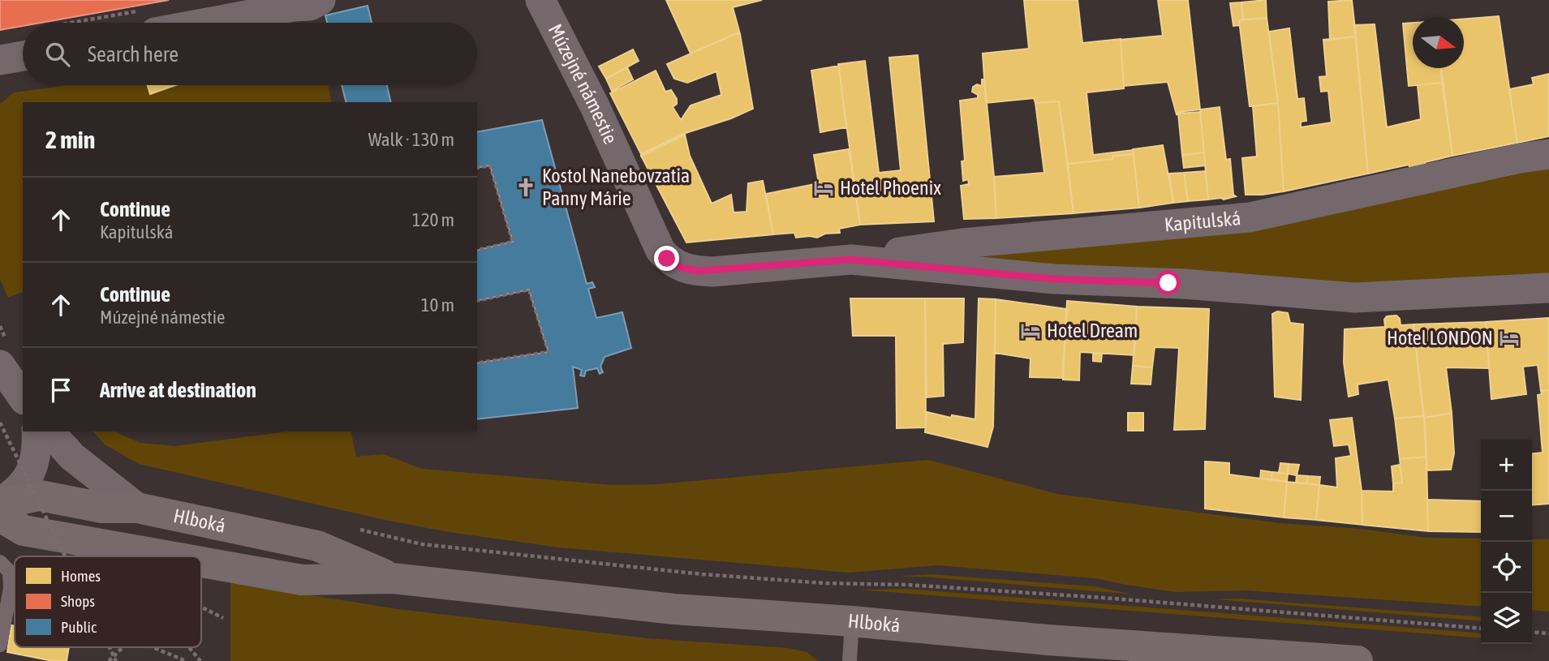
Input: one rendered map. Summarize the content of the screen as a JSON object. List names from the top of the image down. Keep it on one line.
{"streets":{"street":["Múzejné námestie","Kapitulská","Hlboká"]},"crossings":[["Múzejné námestie","Kapitulská"]],"places":{"church":["Kostol Nanebovzatia Panny Márie"],"hotel":["Hotel Phoenix","Hotel Dream","Hotel LONDON"]},"legend":["Homes","Shops","Public"],"north":"right","page":{"search":"Search here","heading":["2 min","Walk · 130 m"],"list":[["Continue","Kapitulská","120 m"],["Continue","Múzejné námestie","10 m"],"Arrive at destination"],"map_buttons":["+","−"]}}
